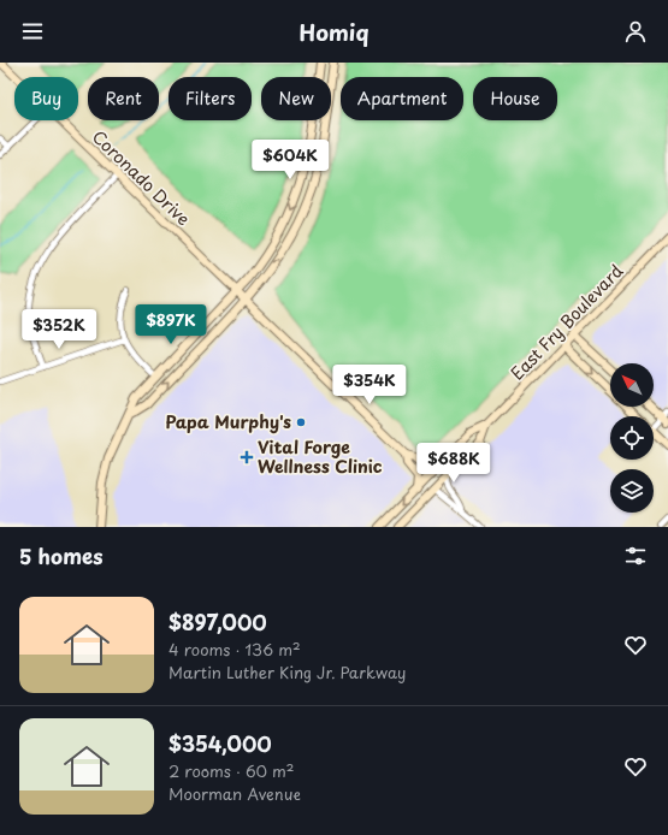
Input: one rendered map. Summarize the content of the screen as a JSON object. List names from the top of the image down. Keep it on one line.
{"streets":{"street":["Coronado Drive","East Fry Boulevard"]},"places":{"other":["Papa Murphy's"],"health":["Vital Forge Wellness Clinic"]},"north":"top left","page":{"header":"Homiq","chip":["Buy","Rent","Filters","New","Apartment","House"],"price":["$604K","$897K","$352K","$354K","$688K"],"heading":"5 homes","list":[{"name":"$897,000","note":"4 rooms · 136 m² · Martin Luther King Jr. Parkway"},{"name":"$354,000","note":"2 rooms · 60 m² · Moorman Avenue"}]}}
